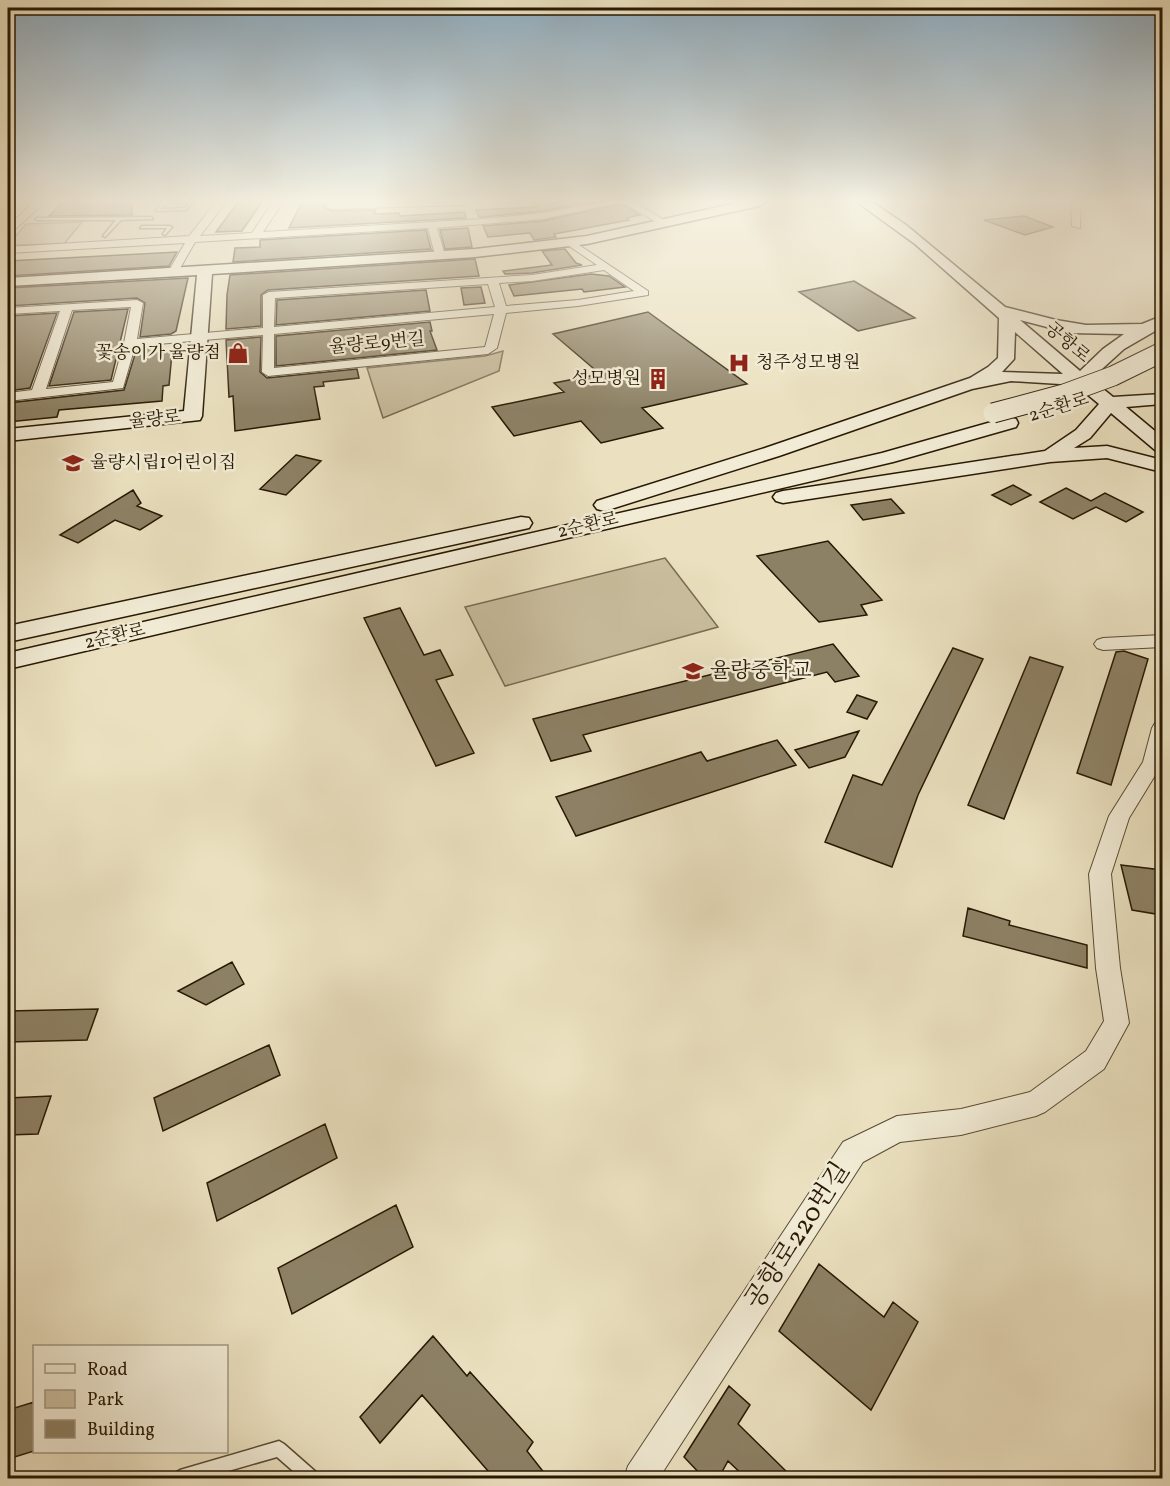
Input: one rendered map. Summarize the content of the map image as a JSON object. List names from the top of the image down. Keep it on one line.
{"streets":{"street":["공항로","율량로9번길","2순환로","율량로","공항로220번길"]},"crossings":[["율량로9번길","율량로"]],"places":{"shop":["꽃송이가 율량점"],"hospital":["청주성모병원"],"building":["성모병원"],"school or university":["율량시립1어린이집","율량중학교"]},"legend":["Road","Park","Building"]}
